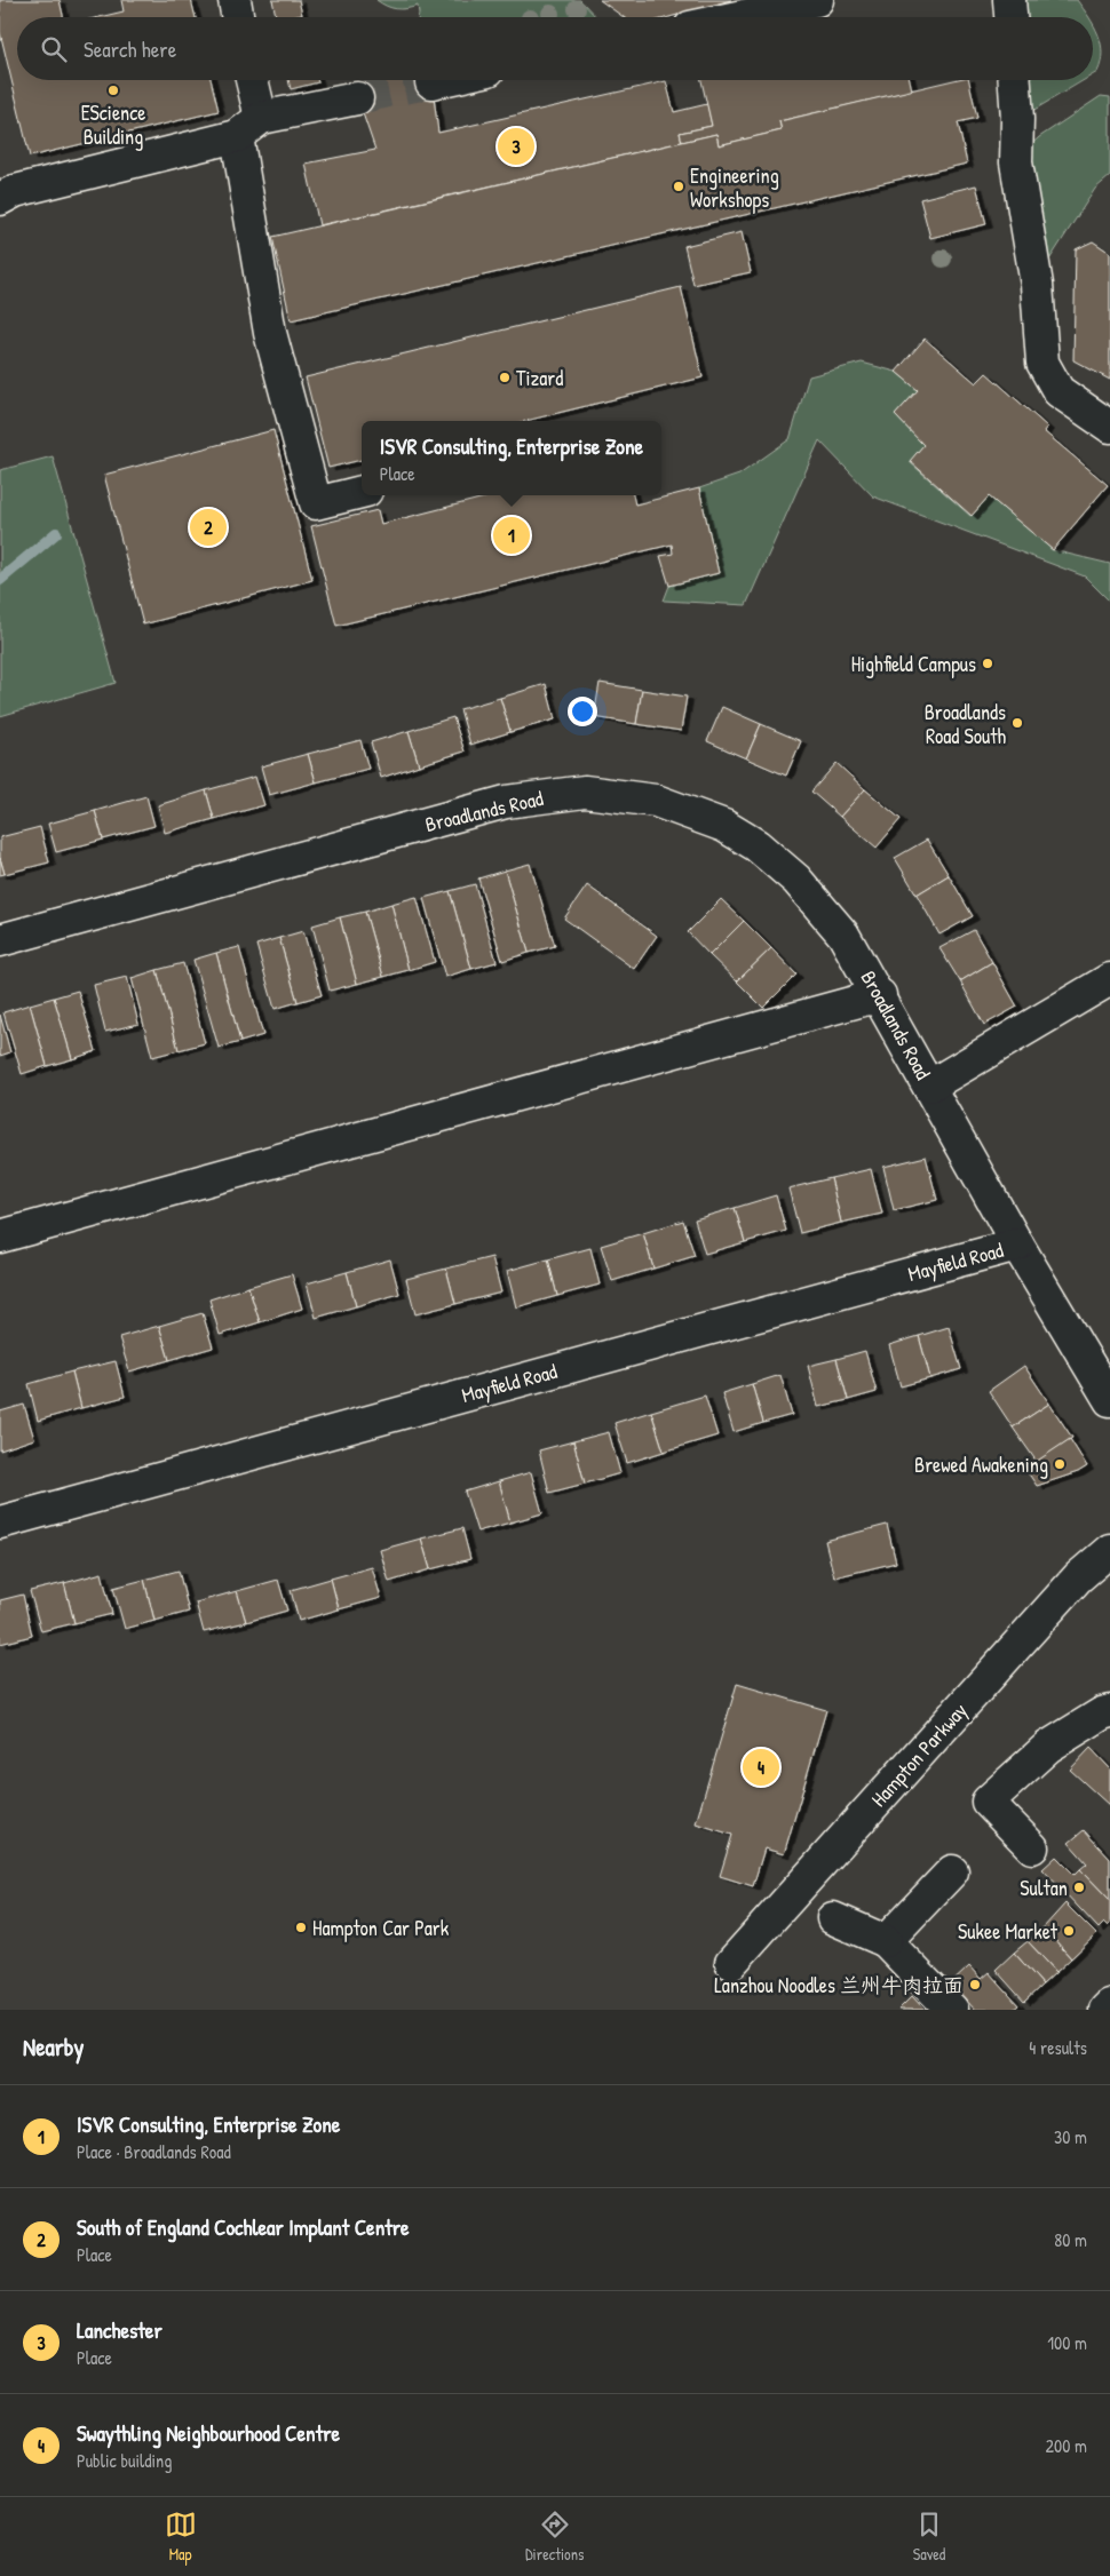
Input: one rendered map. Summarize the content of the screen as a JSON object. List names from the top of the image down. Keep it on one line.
{"streets":{"street":["Broadlands Road","Mayfield Road","Hampton Parkway"]},"crossings":[["Broadlands Road","Mayfield Road"]],"places":["EScience Building","Engineering Workshops","Tizard","Highfield Campus","Broadlands Road South","Brewed Awakening","Sultan","Hampton Car Park","Sukee Market","Lanzhou Noodles 兰州牛肉拉面"],"page":{"search":"Search here","pins":["3","2","1","4"],"popup":["ISVR Consulting, Enterprise Zone","Place"],"heading":["Nearby","4 results"],"list":[{"mark":"1","name":"ISVR Consulting, Enterprise Zone","note":"Place · Broadlands Road","value":"30 m"},{"mark":"2","name":"South of England Cochlear Implant Centre","note":"Place","value":"80 m"},{"mark":"3","name":"Lanchester","note":"Place","value":"100 m"},{"mark":"4","name":"Swaythling Neighbourhood Centre","note":"Public building","value":"200 m"}],"nav":["Map","Directions","Saved"]}}
